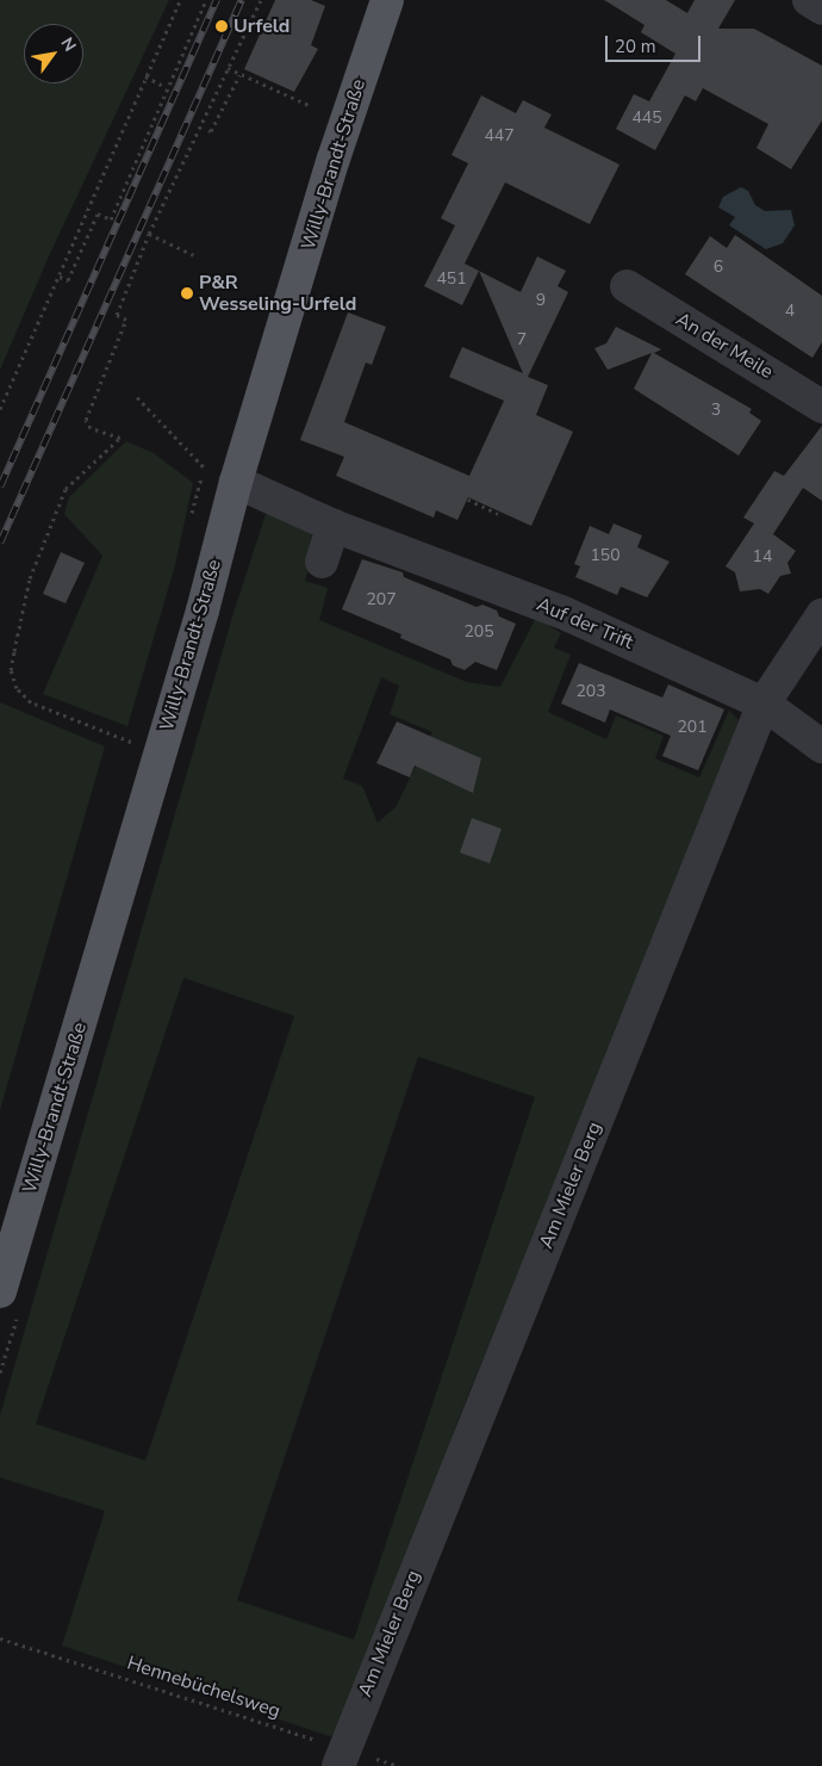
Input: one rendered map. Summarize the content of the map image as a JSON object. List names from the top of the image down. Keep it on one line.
{"streets":{"main road":["Willy-Brandt-Straße"],"street":["An der Meile","Auf der Trift","Am Mieler Berg"],"path":["Hennebüchelsweg"]},"crossings":[["Willy-Brandt-Straße","Auf der Trift"],["Auf der Trift","Am Mieler Berg"],["Am Mieler Berg","Hennebüchelsweg"]],"places":["Urfeld","P&R Wesseling-Urfeld"],"house_numbers":["445","447","6","451","9","4","7","3","150","14","207","205","203","201"],"scale_bar":"20 m","north":"top right"}
